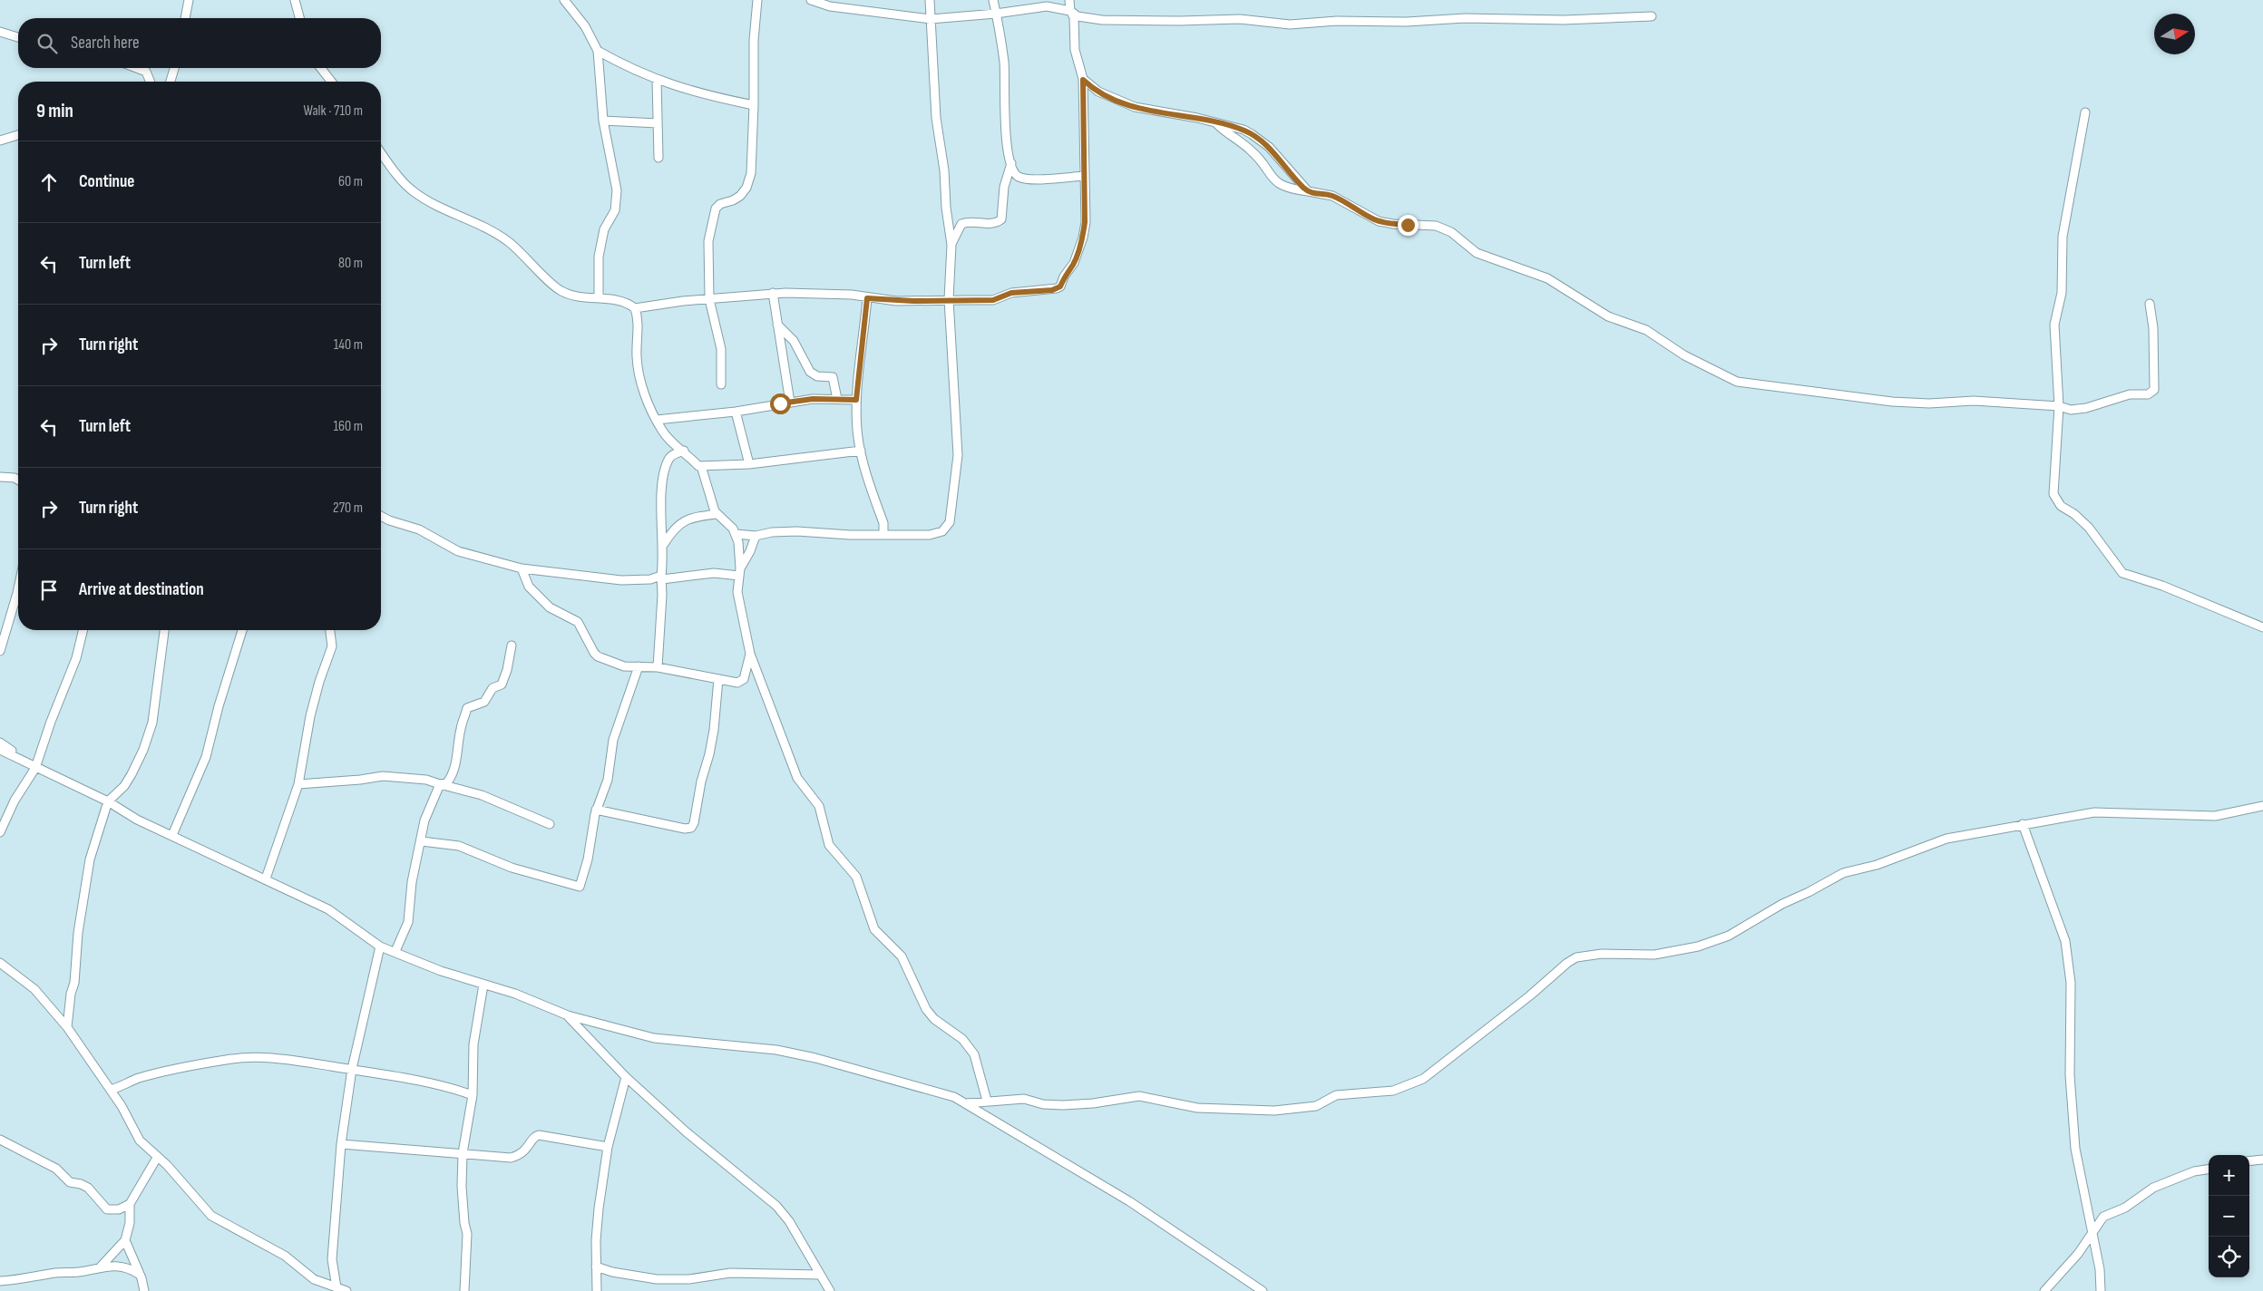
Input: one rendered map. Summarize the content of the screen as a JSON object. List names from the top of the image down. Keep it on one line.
{"north":"right","page":{"search":"Search here","heading":["9 min","Walk · 710 m"],"list":[["Continue","60 m"],["Turn left","80 m"],["Turn right","140 m"],["Turn left","160 m"],["Turn right","270 m"],"Arrive at destination"],"map_buttons":["+","−"]}}
